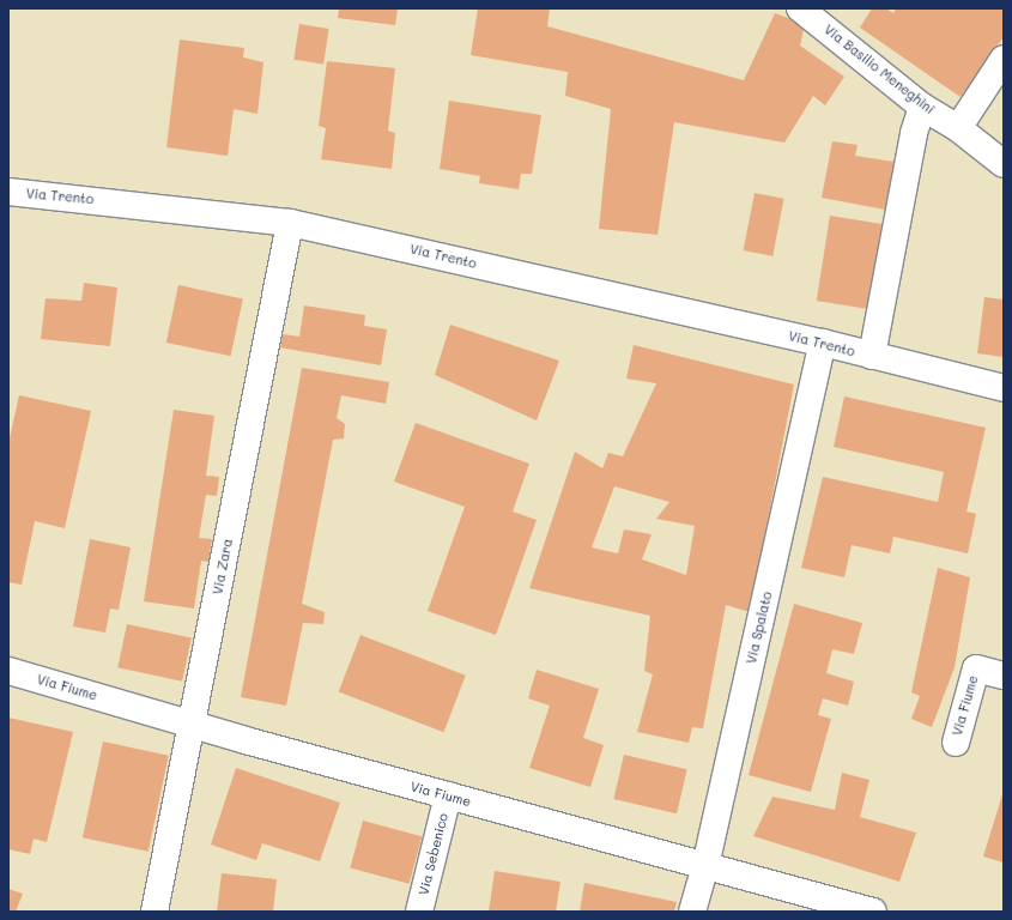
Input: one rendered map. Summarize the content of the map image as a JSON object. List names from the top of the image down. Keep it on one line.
{"streets":{"street":["Via Basilio Meneghini","Via Trento","Via Zara","Via Spalato","Via Fiume","Via Sebenico"]},"crossings":[["Via Basilio Meneghini","Via Trento"],["Via Trento","Via Zara"],["Via Trento","Via Spalato"],["Via Zara","Via Fiume"],["Via Spalato","Via Fiume"],["Via Fiume","Via Sebenico"]]}
